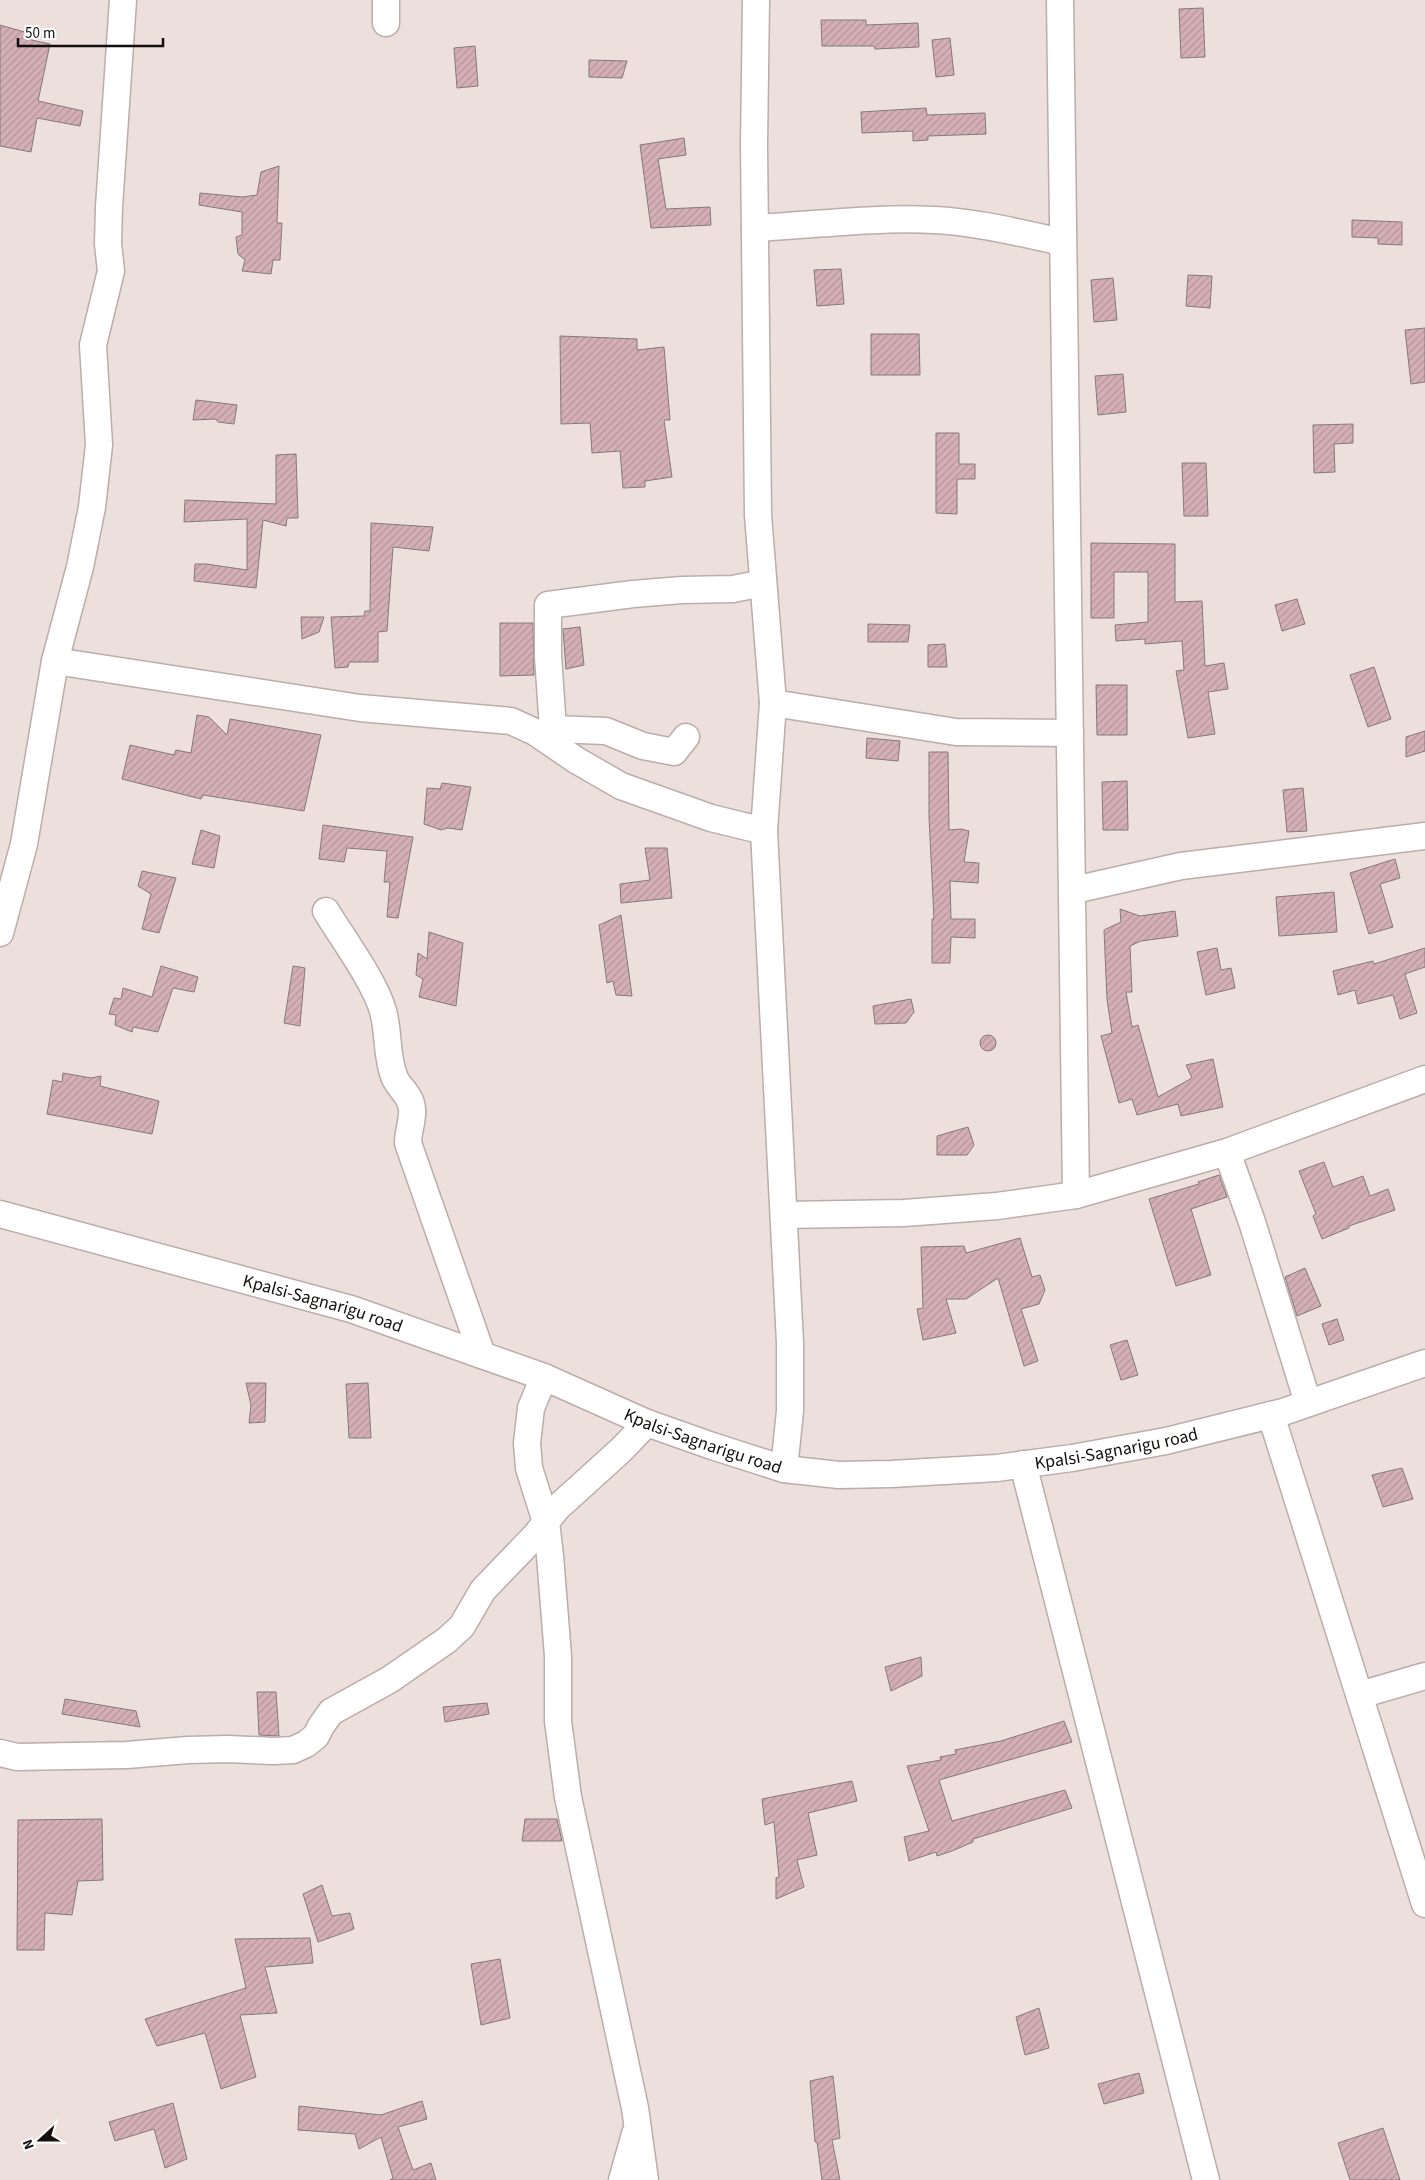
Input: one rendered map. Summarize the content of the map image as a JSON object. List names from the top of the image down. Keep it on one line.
{"streets":{"street":["Kpalsi-Sagnarigu road"]},"scale_bar":"50 m","north":"left"}
